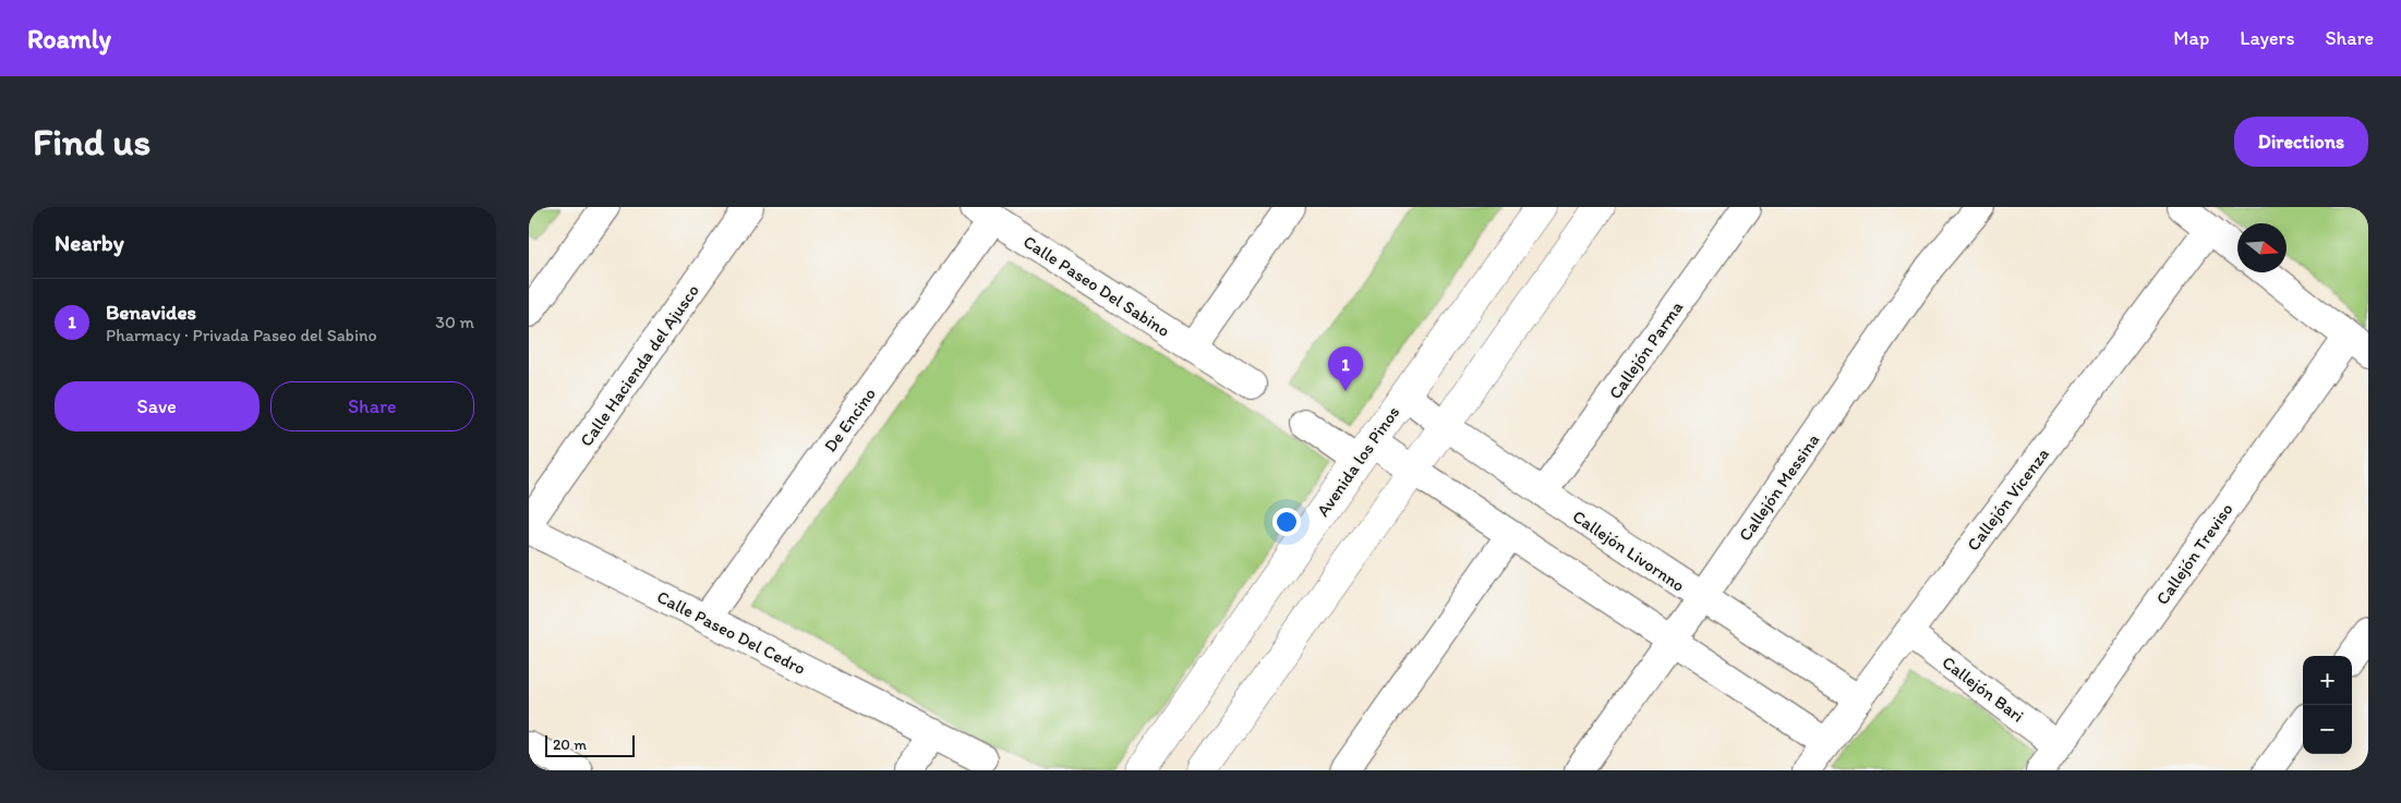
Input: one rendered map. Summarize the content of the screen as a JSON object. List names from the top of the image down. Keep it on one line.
{"streets":{"street":["Calle Paseo Del Sabino","Callejón Parma","Calle Hacienda del Ajusco","De Encino","Avenida los Pinos","Callejón Messina","Callejón Vicenza","Callejón Livornno","Callejón Treviso","Calle Paseo Del Cedro","Callejón Bari"]},"crossings":[["Calle Paseo Del Sabino","De Encino"],["Callejón Parma","Callejón Livornno"],["De Encino","Calle Paseo Del Cedro"],["Avenida los Pinos","Callejón Livornno"],["Callejón Messina","Callejón Livornno"],["Callejón Vicenza","Callejón Livornno"],["Callejón Vicenza","Callejón Bari"],["Callejón Treviso","Callejón Bari"]],"scale_bar":"20 m","north":"right","page":{"header":"Roamly","nav":["Map","Layers","Share"],"buttons":["Directions",["Save","Share"]],"title":"Find us","heading":"Nearby","list":[{"mark":"1","name":"Benavides","note":"Pharmacy · Privada Paseo del Sabino","value":"30 m"}],"pins":"1","map_buttons":["+","−"],"scale":"20 m"}}
